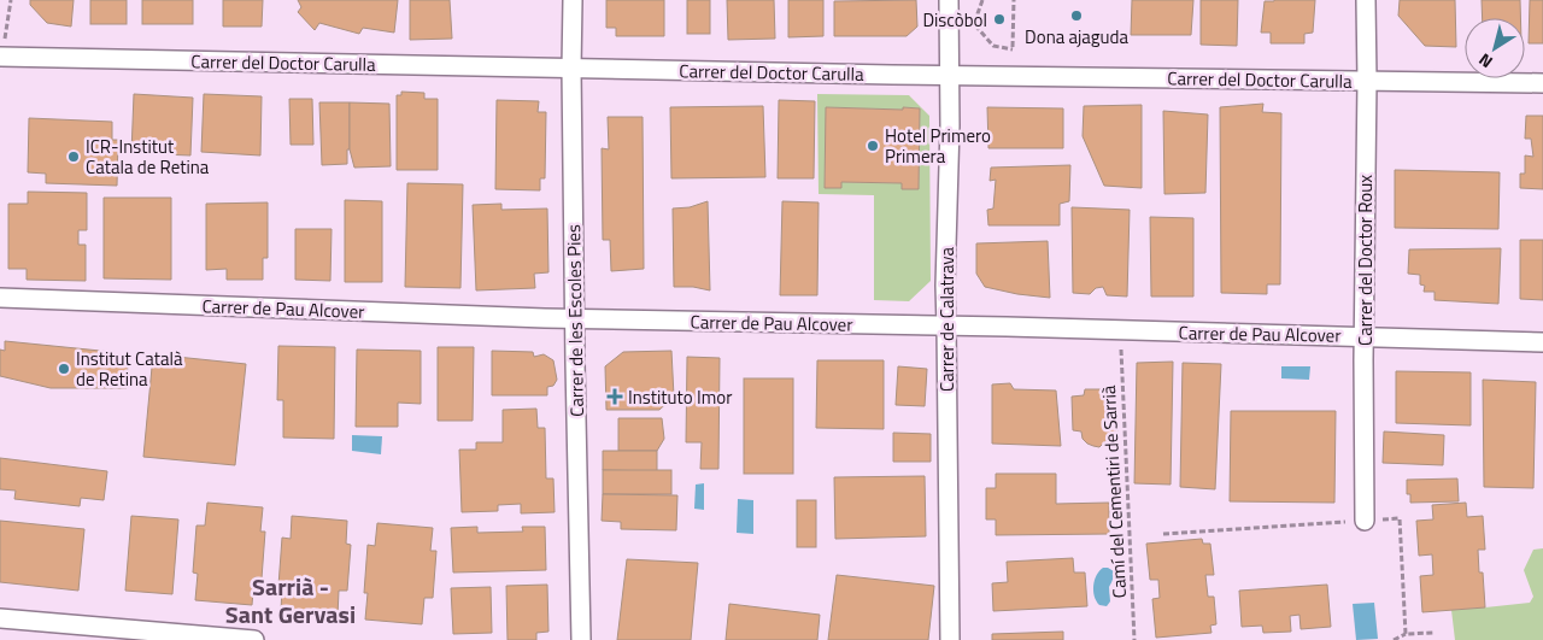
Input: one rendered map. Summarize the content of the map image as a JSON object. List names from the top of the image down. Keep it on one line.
{"streets":{"street":["Carrer del Doctor Carulla","Carrer del Doctor Roux","Carrer de Pau Alcover","Carrer de Calatrava","Carrer de les Escoles Pies"],"path":["Camí del Cementiri de Sarrià"]},"crossings":[["Carrer del Doctor Carulla","Carrer del Doctor Roux"],["Carrer del Doctor Carulla","Carrer de Calatrava"],["Carrer del Doctor Carulla","Carrer de les Escoles Pies"],["Carrer del Doctor Roux","Carrer de Pau Alcover"],["Carrer de Pau Alcover","Carrer de Calatrava"],["Carrer de Pau Alcover","Carrer de les Escoles Pies"]],"districts":["Sarrià - Sant Gervasi"],"places":{"other":["Dona ajaguda","Discòbol","Hotel Primero Primera","ICR-Institut Catala de Retina","Institut Català de Retina"],"health":["Instituto Imor"]},"north":"bottom left"}
